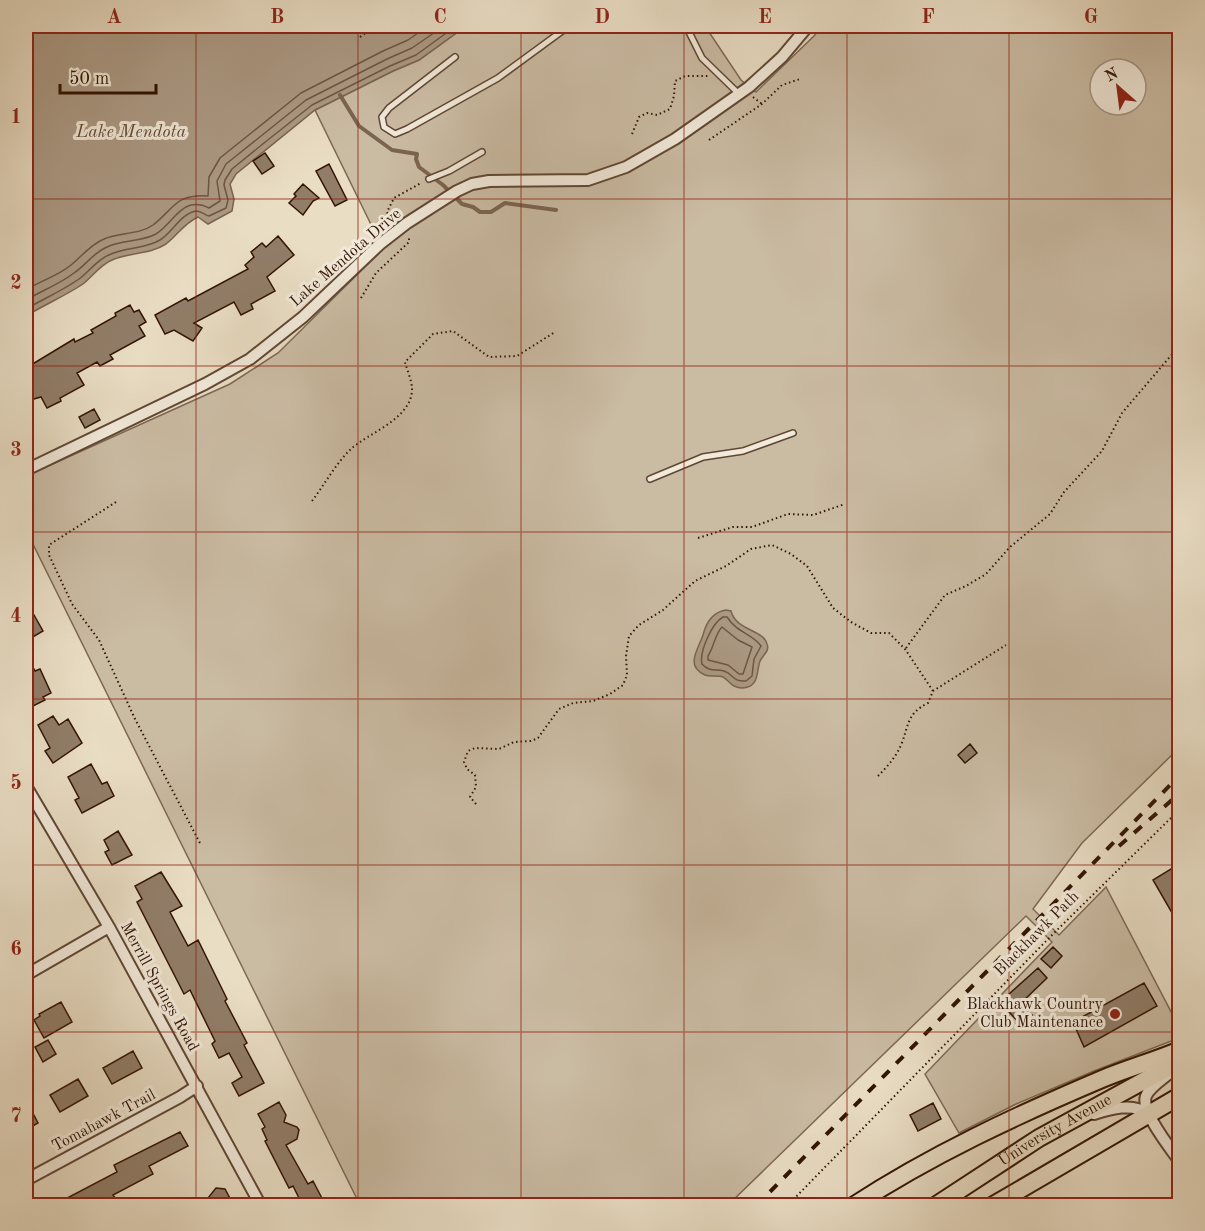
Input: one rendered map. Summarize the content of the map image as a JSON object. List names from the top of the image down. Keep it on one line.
{"streets":{"main road":["University Avenue"],"street":["Lake Mendota Drive","Merrill Springs Road","Tomahawk Trail"],"path":["Blackhawk Path"]},"crossings":[["Merrill Springs Road","Tomahawk Trail"]],"water":["Lake Mendota"],"places":["Blackhawk Country Club Maintenance"],"scale_bar":"50 m","north":"top left","grid":{"columns":["A","B","C","D","E","F","G"],"rows":["1","2","3","4","5","6","7"]}}
